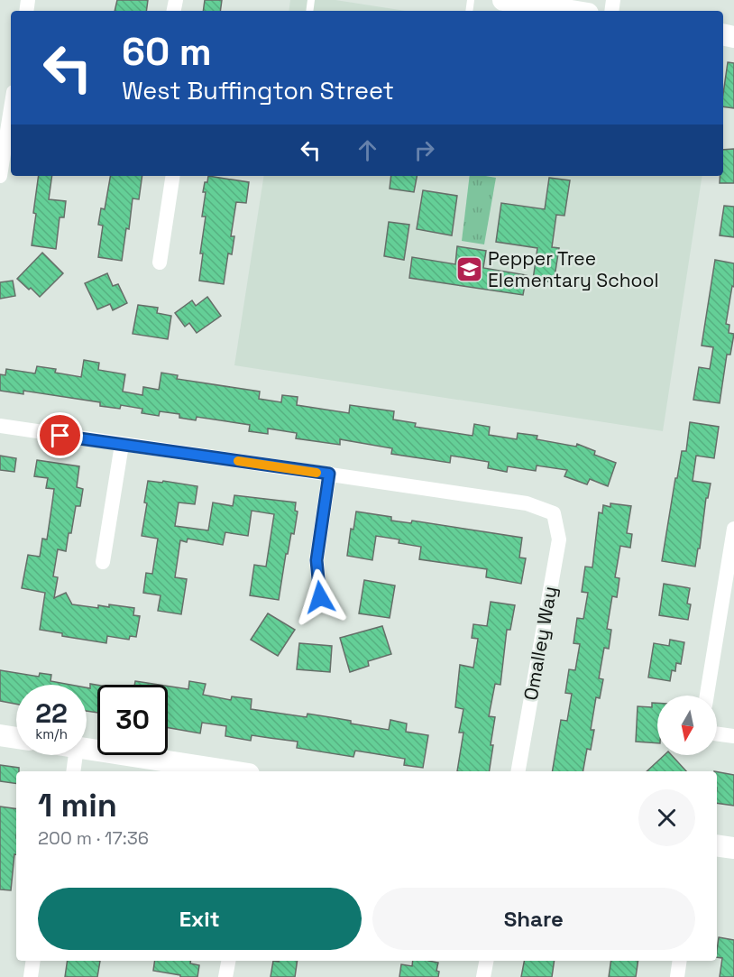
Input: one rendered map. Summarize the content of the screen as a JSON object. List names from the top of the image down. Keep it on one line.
{"streets":{"street":["Omalley Way"]},"places":{"school or university":["Pepper Tree Elementary School"]},"north":"bottom","page":{"turn":["60 m","West Buffington Street"],"speed":"22 km/h","limit":"30","heading":["1 min","200 m · 17:36"],"buttons":["Exit","Share"]}}
